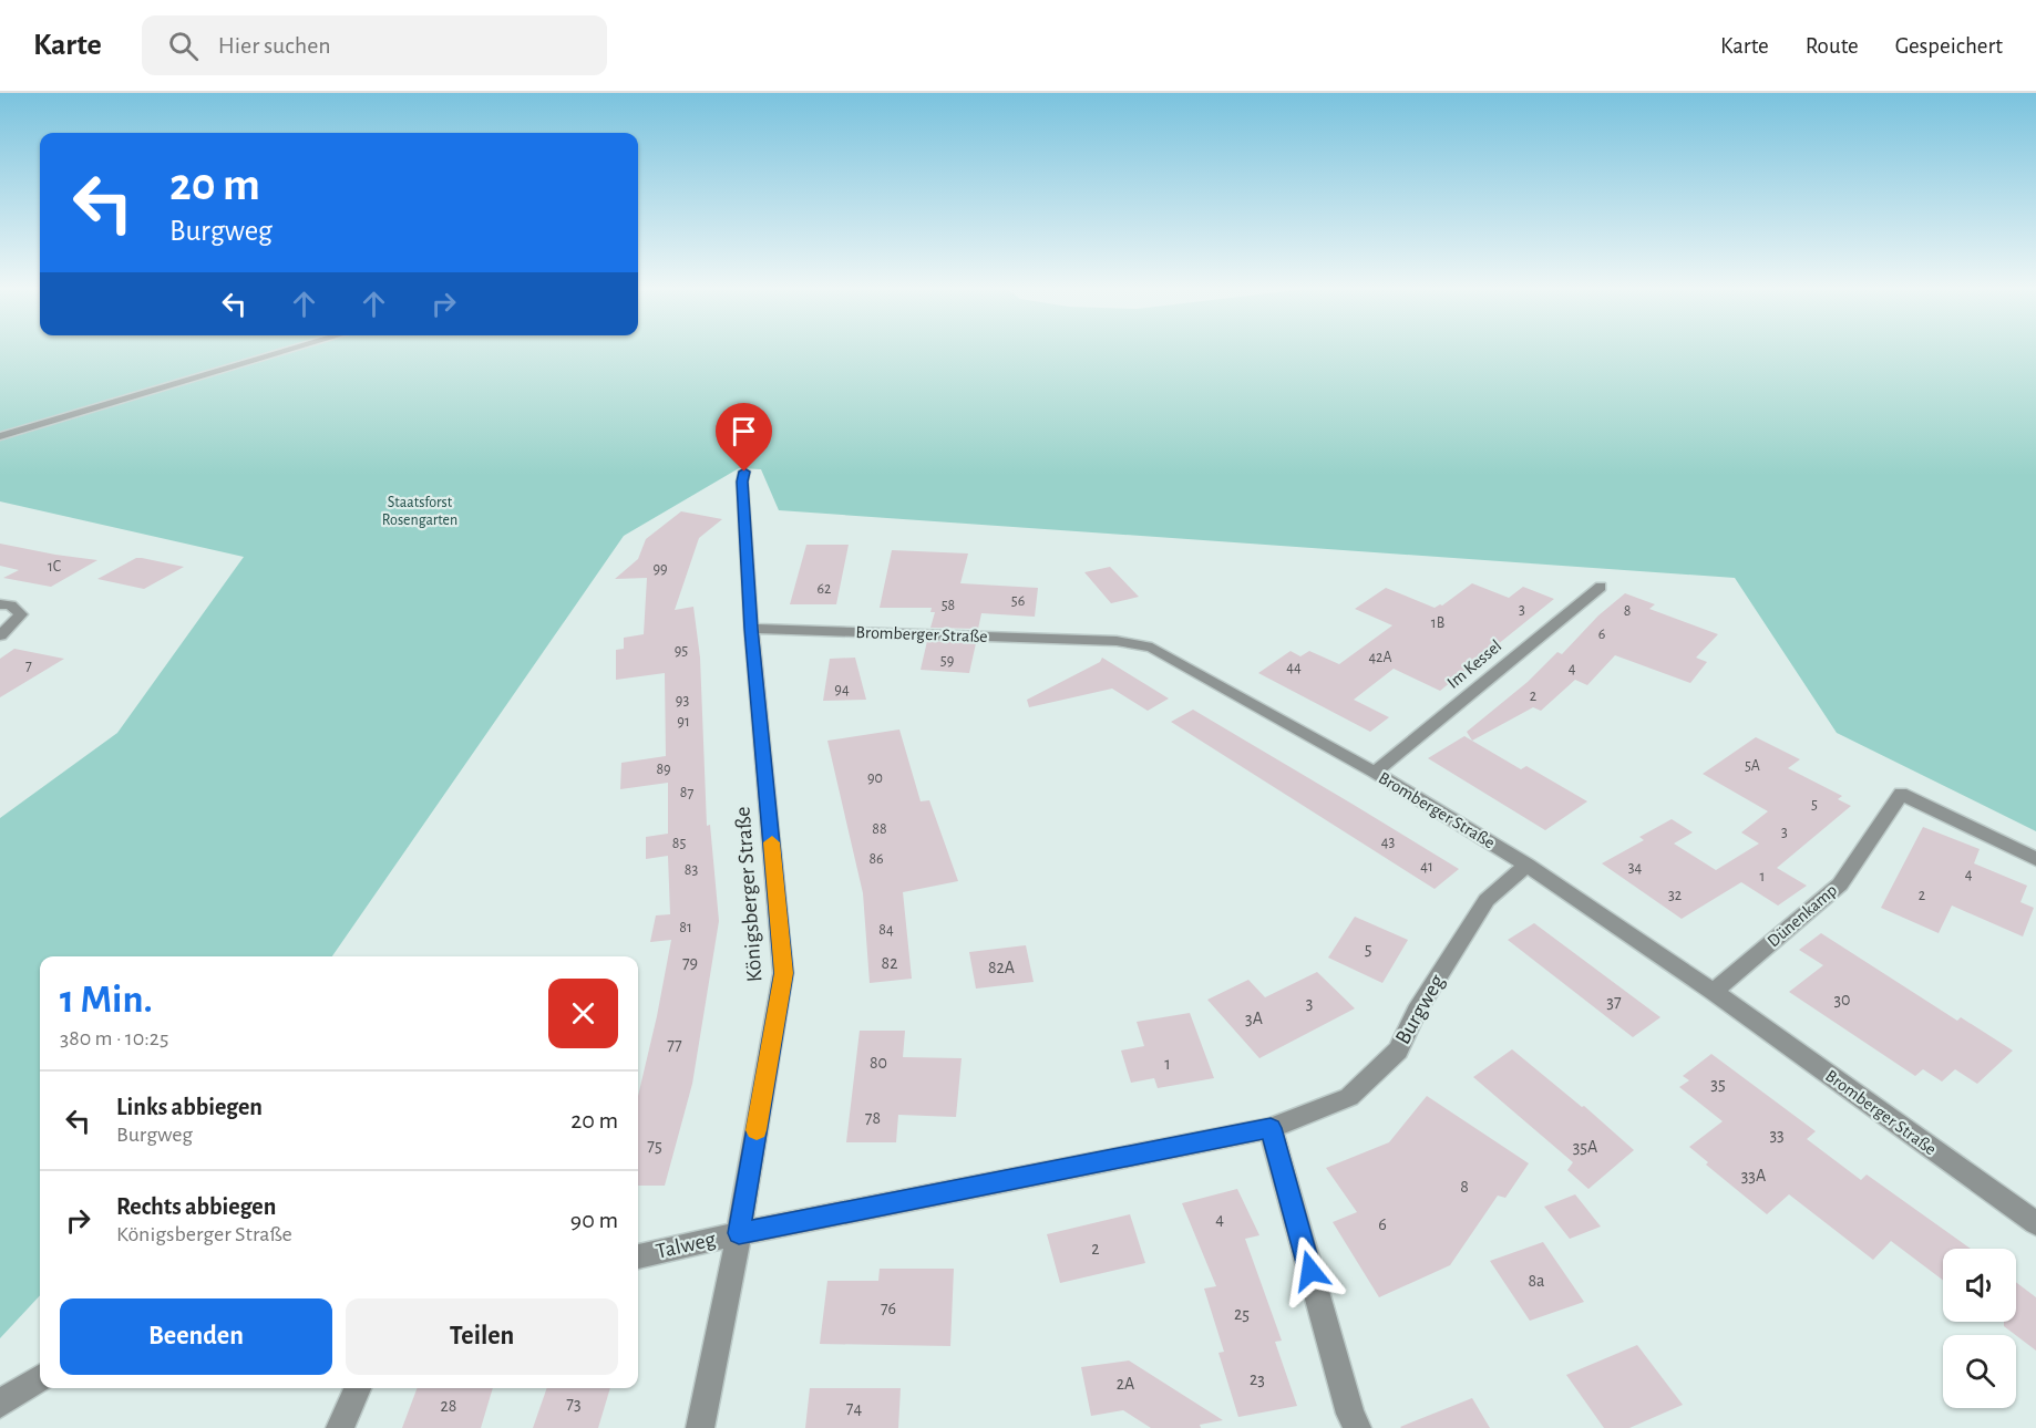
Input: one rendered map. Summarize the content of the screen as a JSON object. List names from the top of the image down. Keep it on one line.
{"streets":{"street":["Bromberger Straße","Im Kessel","Königsberger Straße","Dünenkamp","Burgweg","Talweg"]},"crossings":[["Bromberger Straße","Im Kessel"],["Bromberger Straße","Königsberger Straße"],["Bromberger Straße","Dünenkamp"],["Bromberger Straße","Burgweg"],["Königsberger Straße","Burgweg"],["Königsberger Straße","Talweg"],["Burgweg","Talweg"]],"parks":["Staatsforst Rosengarten"],"house_numbers":["1C","99","62","56","58","3","8","1B","6","95","42A","59","7","44","4","94","2","93","91","5A","89","90","87","5","88","3","43","85","86","41","34","83","4","1","32","2","81","84","5","79","82","82A","30","37","3","3A","77","80","1","35","78","33","75","35A","33A","8","4","6","2","8a","76","25","23","2A","73","28","74"],"page":{"header":"Karte","search":"Hier suchen","nav":["Karte","Route","Gespeichert"],"turn":["20 m","Burgweg"],"heading":["1 Min.","380 m · 10:25"],"list":[{"name":"Links abbiegen","note":"Burgweg","value":"20 m"},{"name":"Rechts abbiegen","note":"Königsberger Straße","value":"90 m"}],"buttons":["Beenden","Teilen"]}}
